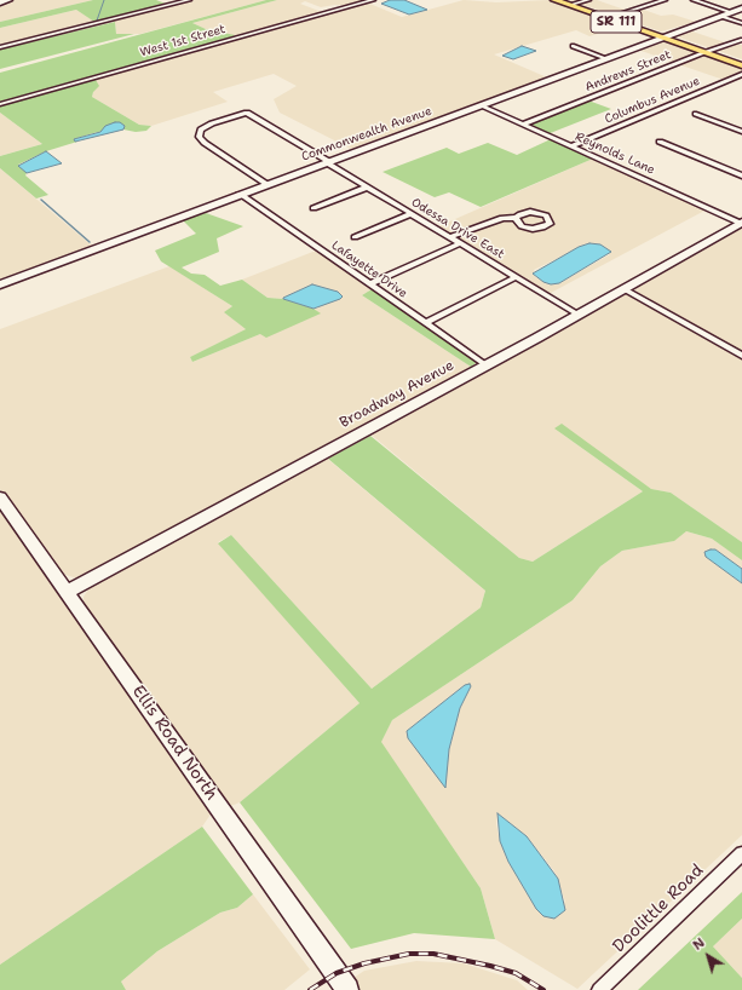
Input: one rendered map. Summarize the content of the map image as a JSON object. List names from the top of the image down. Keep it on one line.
{"streets":{"main road":["SR 111","Commonwealth Avenue","Broadway Avenue","Ellis Road North"],"street":["West 1st Street","Andrews Street","Columbus Avenue","Reynolds Lane","Odessa Drive East","Lafayette Drive","Doolittle Road"]},"crossings":[["SR 111","Andrews Street"],["SR 111","Commonwealth Avenue"],["Andrews Street","Reynolds Lane"],["Columbus Avenue","Reynolds Lane"],["Commonwealth Avenue","Reynolds Lane"],["Commonwealth Avenue","Odessa Drive East"],["Commonwealth Avenue","Lafayette Drive"],["Reynolds Lane","Broadway Avenue"],["Odessa Drive East","Broadway Avenue"],["Lafayette Drive","Broadway Avenue"],["Broadway Avenue","Ellis Road North"]],"north":"top left"}
